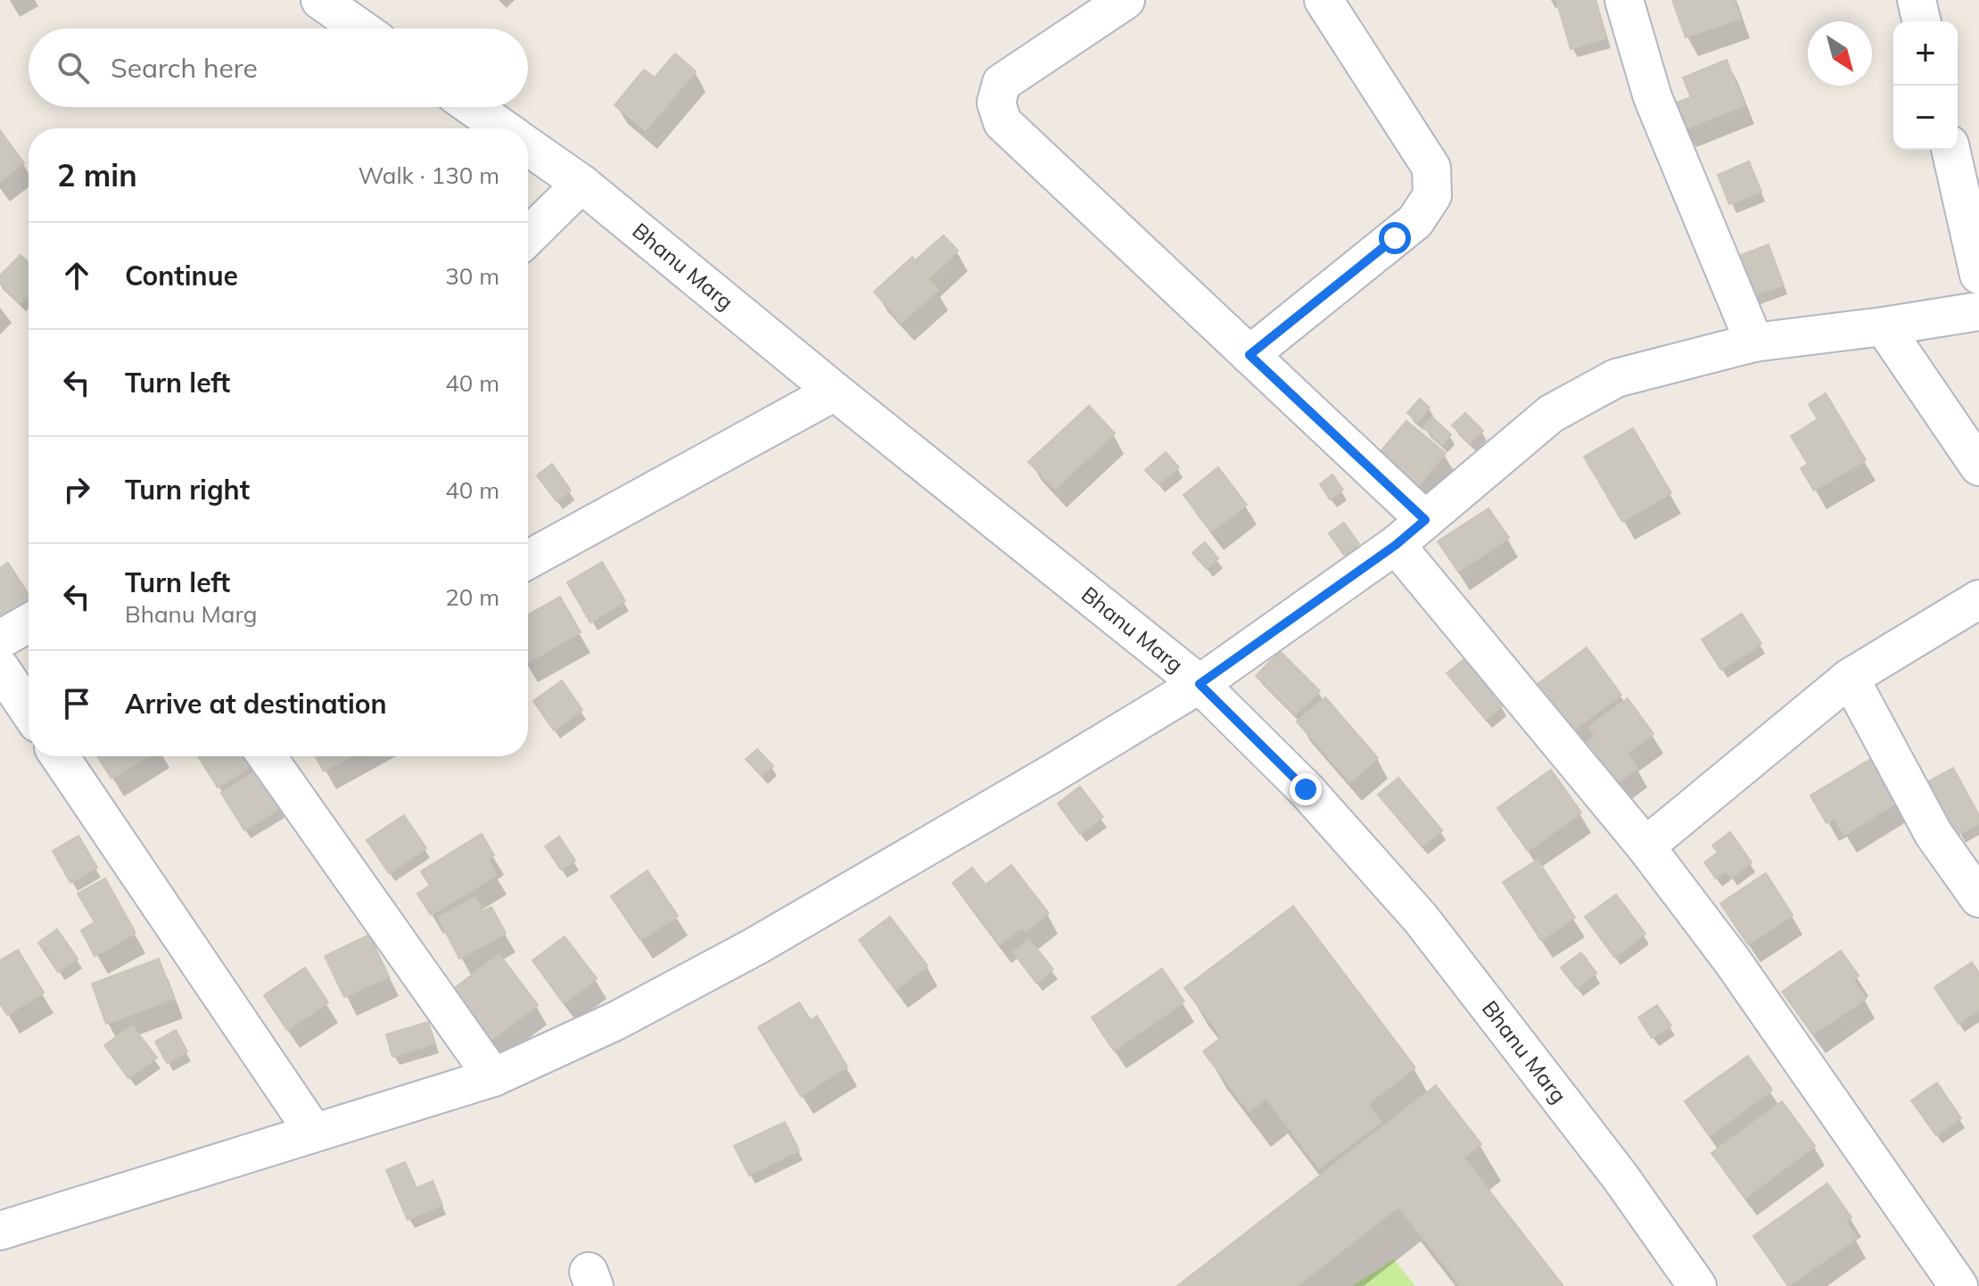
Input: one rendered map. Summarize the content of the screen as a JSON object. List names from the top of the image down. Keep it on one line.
{"streets":{"street":["Bhanu Marg"]},"north":"bottom right","page":{"map_buttons":["+","−"],"search":"Search here","heading":["2 min","Walk · 130 m"],"list":[["Continue","30 m"],["Turn left","40 m"],["Turn right","40 m"],["Turn left","Bhanu Marg","20 m"],"Arrive at destination"]}}
